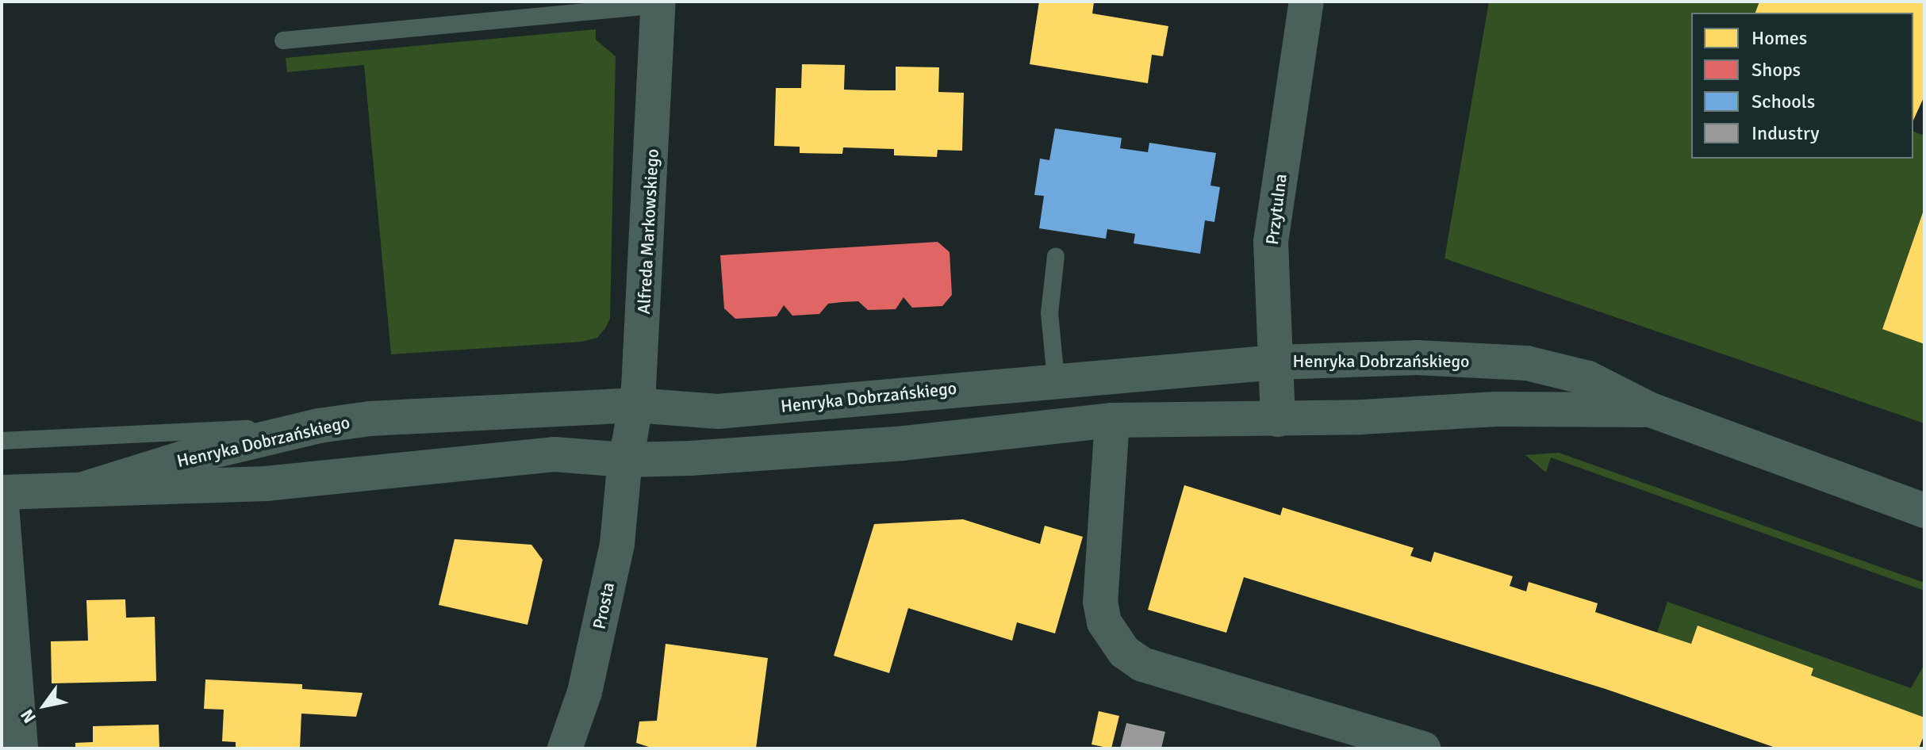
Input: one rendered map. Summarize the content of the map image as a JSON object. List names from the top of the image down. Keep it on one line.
{"streets":{"street":["Przytulna","Alfreda Markowskiego","Henryka Dobrzańskiego","Prosta"]},"crossings":[["Przytulna","Henryka Dobrzańskiego"],["Alfreda Markowskiego","Henryka Dobrzańskiego"],["Alfreda Markowskiego","Prosta"],["Henryka Dobrzańskiego","Prosta"]],"legend":["Homes","Shops","Schools","Industry"],"north":"bottom left"}
